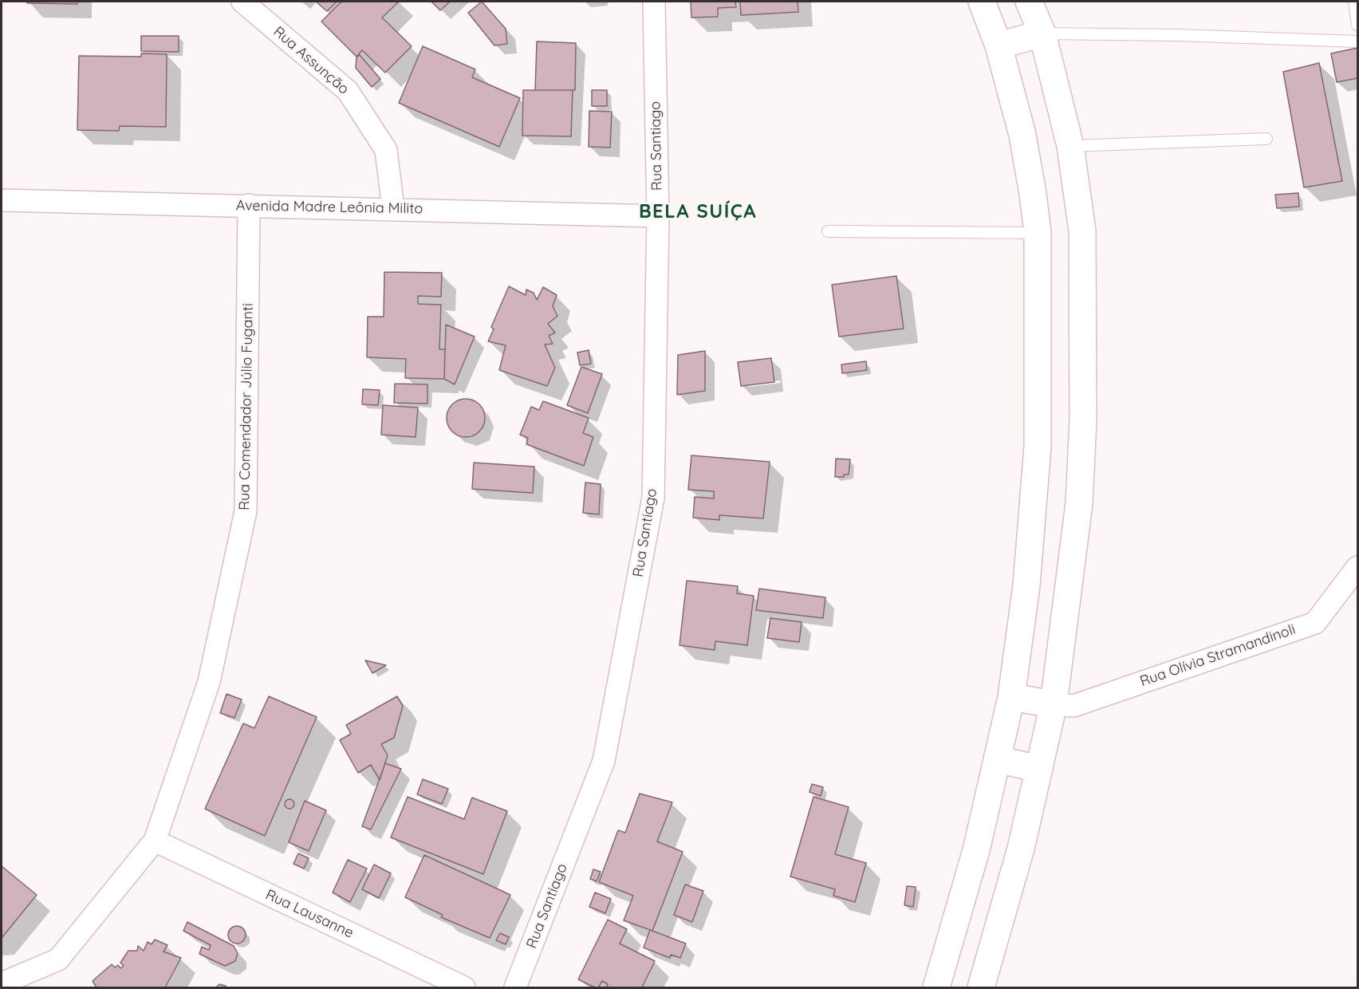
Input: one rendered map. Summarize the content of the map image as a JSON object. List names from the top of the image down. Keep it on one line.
{"streets":{"street":["Rua Assunção","Rua Santiago","Avenida Madre Leônia Milito","Rua Comendador Júlio Fuganti","Rua Olívia Stramandinoli","Rua Lausanne"]},"crossings":[["Rua Assunção","Avenida Madre Leônia Milito"],["Rua Santiago","Avenida Madre Leônia Milito"],["Avenida Madre Leônia Milito","Rua Comendador Júlio Fuganti"],["Rua Comendador Júlio Fuganti","Rua Lausanne"]],"districts":["BELA SUÍÇA"]}
